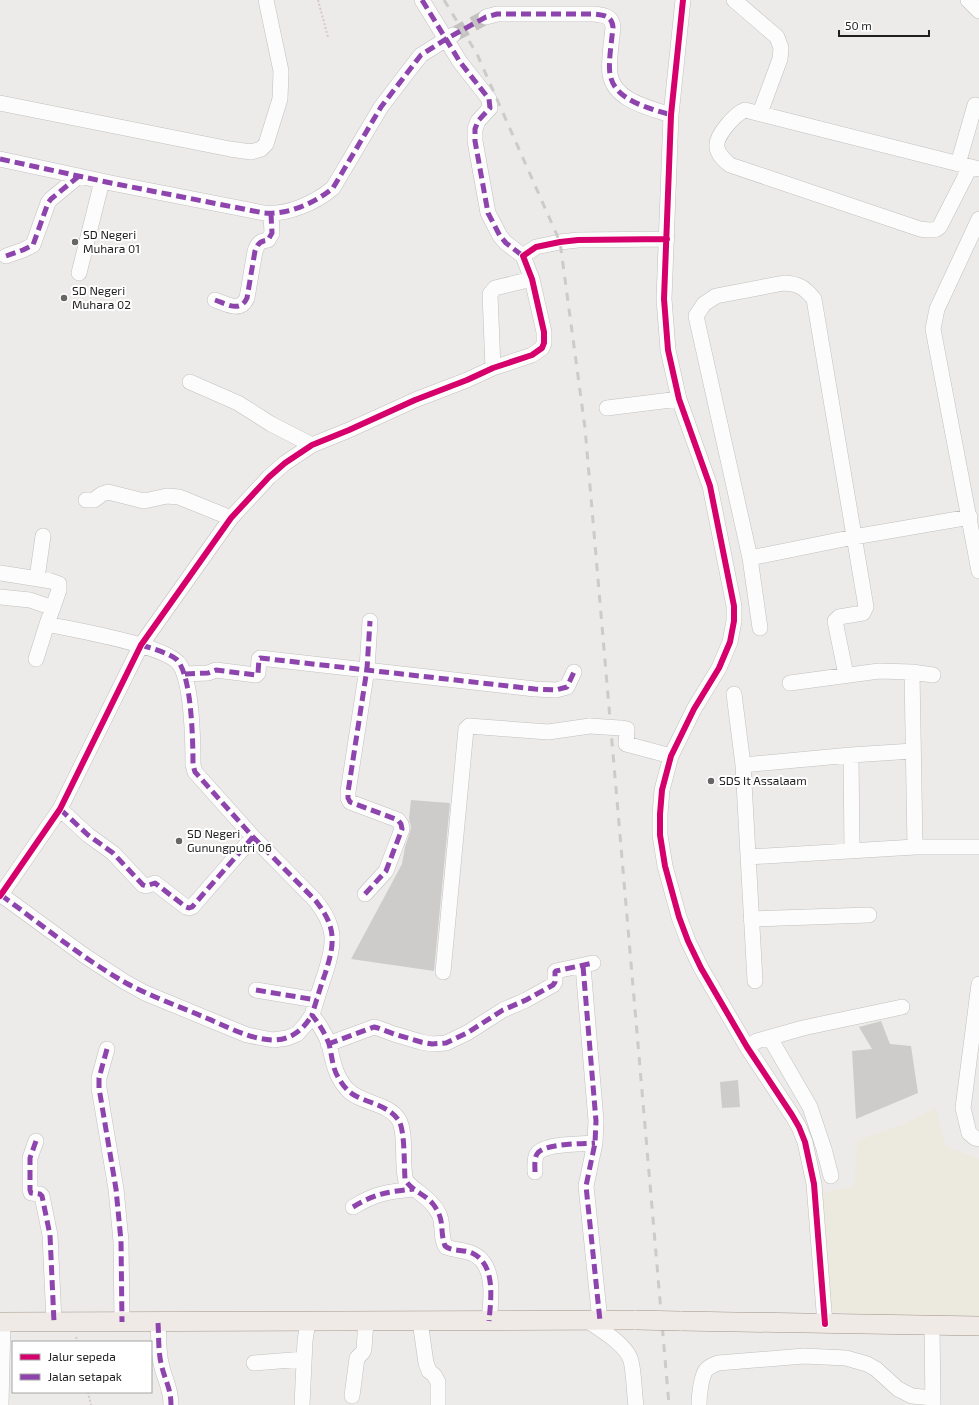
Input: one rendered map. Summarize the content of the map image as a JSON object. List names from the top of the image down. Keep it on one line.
{"places":["SD Negeri Muhara 01","SD Negeri Muhara 02","SDS It Assalaam","SD Negeri Gunungputri 06"],"legend":["Jalur sepeda","Jalan setapak"],"scale_bar":"50 m"}
